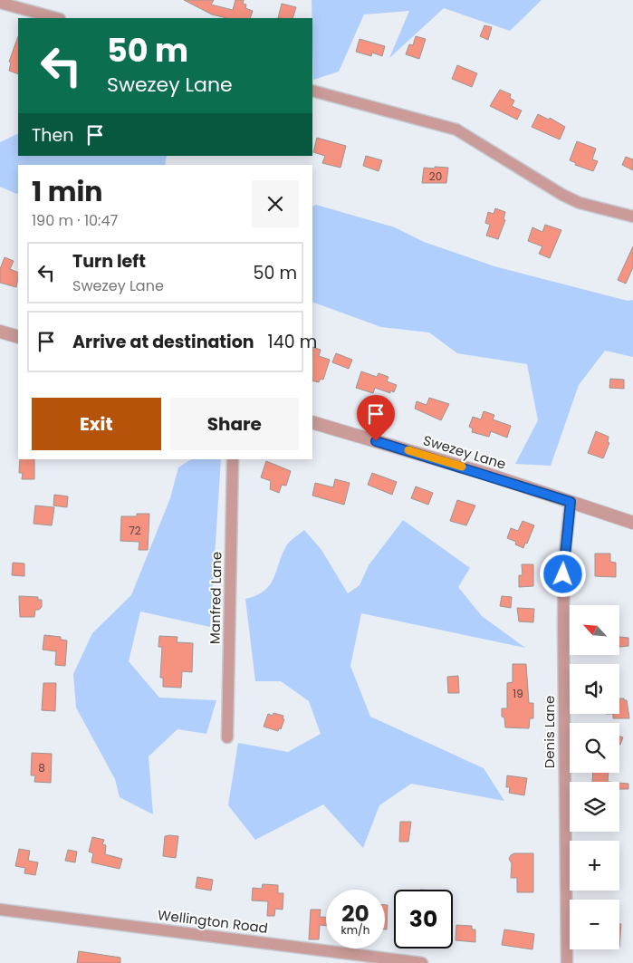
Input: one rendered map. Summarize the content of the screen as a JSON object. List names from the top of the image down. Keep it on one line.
{"streets":{"street":["Swezey Lane","Manfred Lane","Denis Lane","Wellington Road"]},"crossings":[["Swezey Lane","Denis Lane"]],"house_numbers":["20","72","19","8"],"north":"top left","page":{"turn":["50 m","Swezey Lane"],"then":"Then","heading":["1 min","190 m · 10:47"],"list":[{"name":"Turn left","note":"Swezey Lane","value":"50 m"},{"name":"Arrive at destination","value":"140 m"}],"buttons":["Exit","Share"],"map_buttons":["+","−"],"speed":"20 km/h","limit":"30"}}
